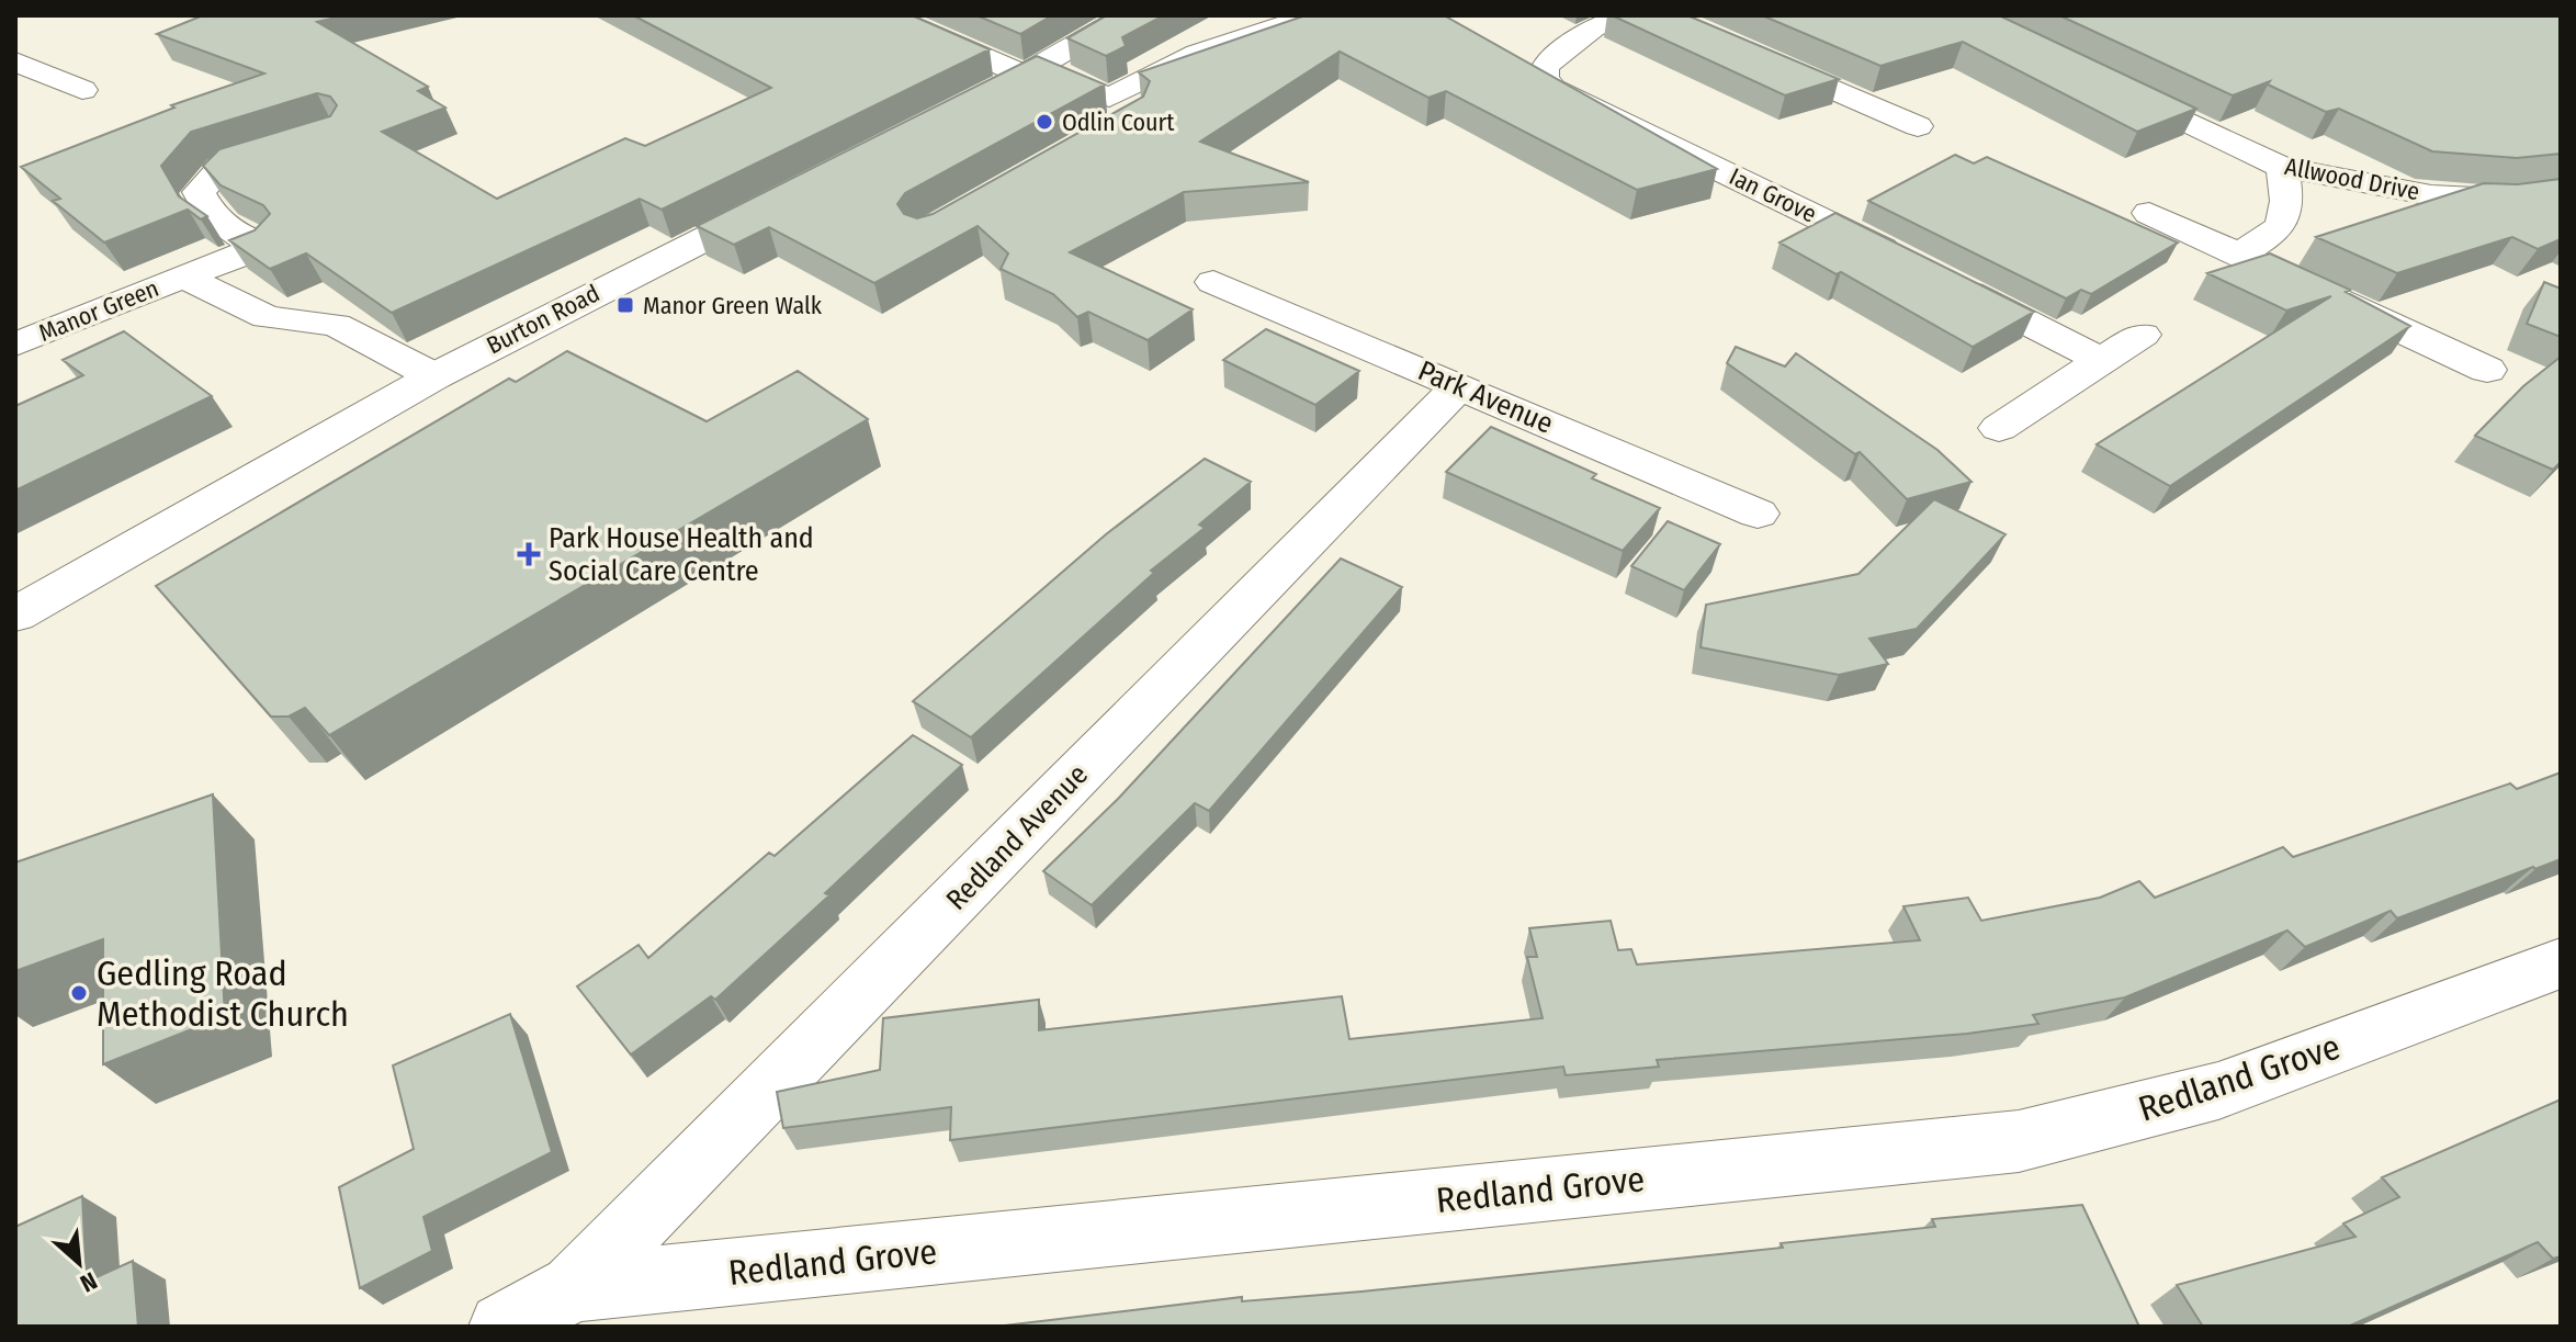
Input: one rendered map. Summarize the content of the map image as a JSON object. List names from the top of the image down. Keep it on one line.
{"streets":{"street":["Allwood Drive","Ian Grove","Manor Green","Burton Road","Park Avenue","Redland Avenue","Redland Grove"]},"crossings":[["Park Avenue","Redland Avenue"],["Redland Avenue","Redland Grove"]],"places":{"other":["Odlin Court","Gedling Road Methodist Church"],"transit":["Manor Green Walk"],"health":["Park House Health and Social Care Centre"]},"north":"bottom right"}
